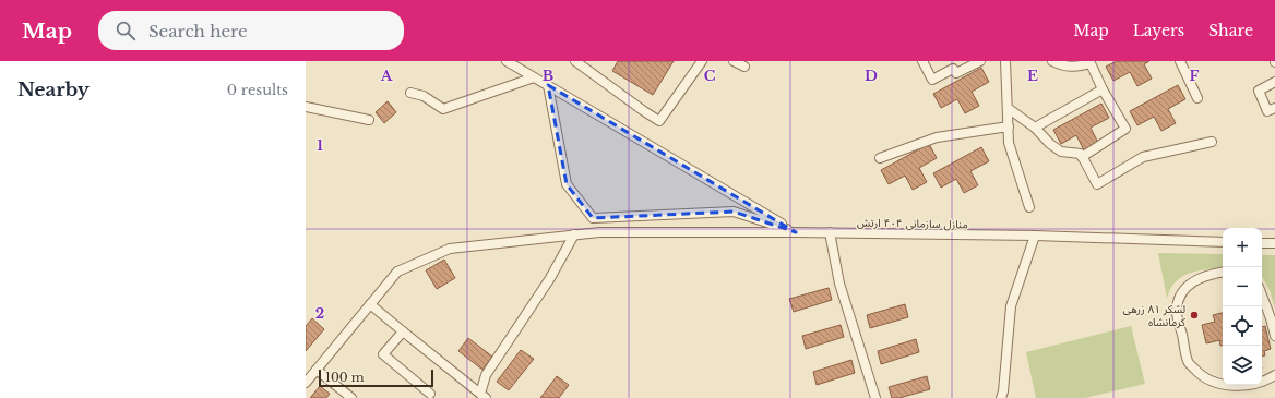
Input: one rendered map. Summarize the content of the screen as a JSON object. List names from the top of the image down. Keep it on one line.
{"streets":{"street":["منازل سازمانی ۴۰۴ ارتش"]},"places":["لشکر ۸۱ زرهی کرمانشاه"],"scale_bar":"100 m","page":{"header":"Map","search":"Search here","nav":["Map","Layers","Share"],"heading":["Nearby","0 results"],"map_buttons":["+","−"],"scale":"100 m"},"grid":{"columns":["A","B","C","D","E","F"],"rows":["1","2"]}}
